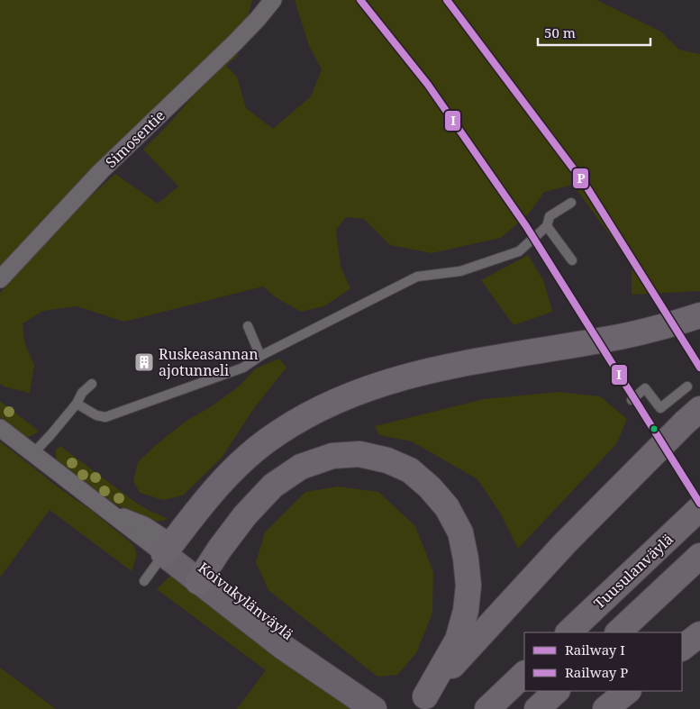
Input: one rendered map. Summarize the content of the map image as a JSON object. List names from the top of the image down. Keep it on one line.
{"streets":{"highway":["Tuusulanväylä"],"main road":["Koivukylänväylä"],"street":["Simosentie"]},"places":{"building":["Ruskeasannan ajotunneli"]},"lines":["rail line I","rail line P"],"legend":["Railway I","Railway P"],"scale_bar":"50 m"}
